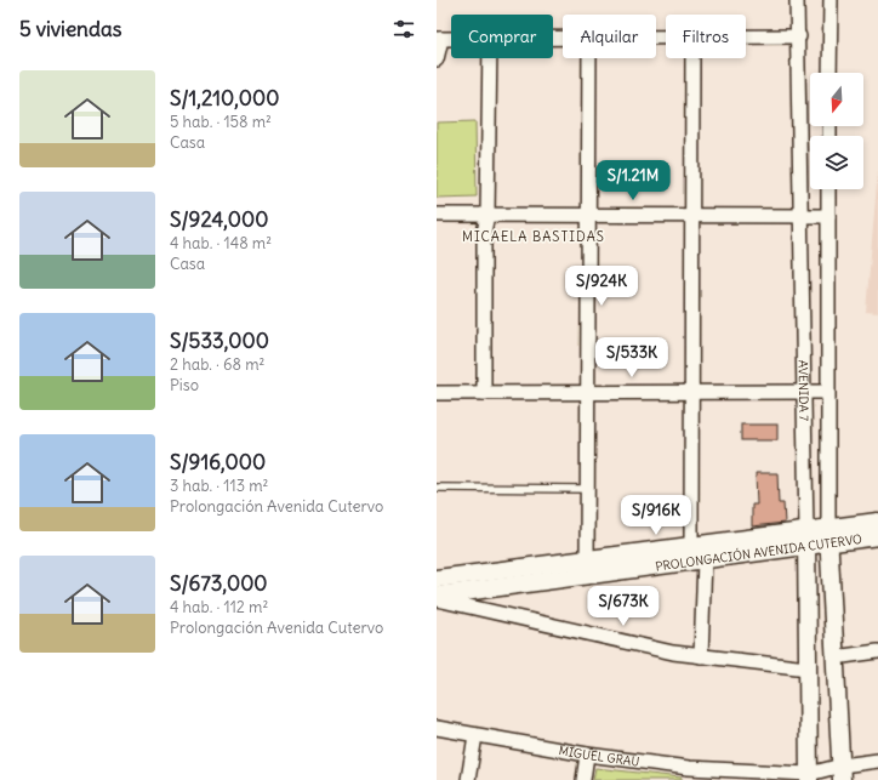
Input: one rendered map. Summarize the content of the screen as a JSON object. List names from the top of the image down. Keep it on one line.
{"streets":{"street":["AVENIDA 7","PROLONGACIÓN AVENIDA CUTERVO","MIGUEL GRAU"]},"crossings":[["AVENIDA 7","PROLONGACIÓN AVENIDA CUTERVO"],["AVENIDA 7","MIGUEL GRAU"]],"districts":["MICAELA BASTIDAS"],"north":"bottom","page":{"heading":"5 viviendas","chip":["Comprar","Alquilar","Filtros"],"list":[{"name":"S/1,210,000","note":"5 hab. · 158 m² · Casa"},{"name":"S/924,000","note":"4 hab. · 148 m² · Casa"},{"name":"S/533,000","note":"2 hab. · 68 m² · Piso"},{"name":"S/916,000","note":"3 hab. · 113 m² · Prolongación Avenida Cutervo"},{"name":"S/673,000","note":"4 hab. · 112 m² · Prolongación Avenida Cutervo"}],"price":["S/1.21M","S/924K","S/533K","S/916K","S/673K"]}}
